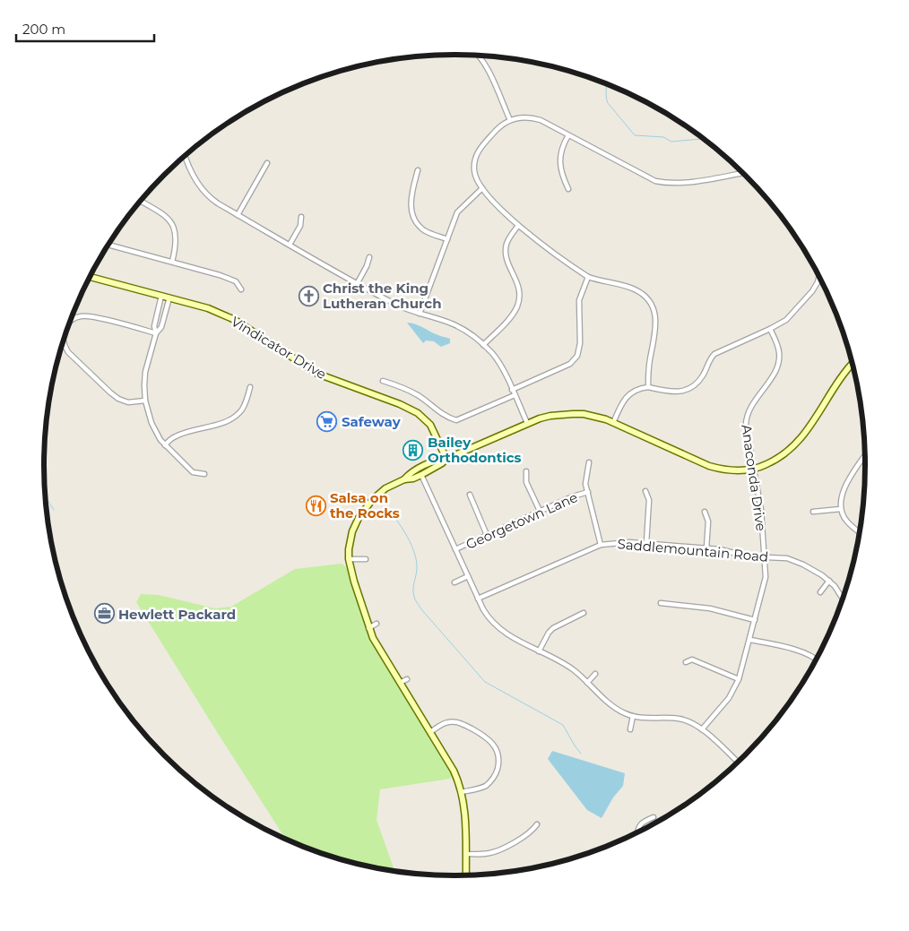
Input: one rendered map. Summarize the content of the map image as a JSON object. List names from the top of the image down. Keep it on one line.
{"streets":{"main road":["Vindicator Drive"],"street":["Anaconda Drive","Georgetown Lane","Saddlemountain Road"]},"crossings":[["Anaconda Drive","Saddlemountain Road"]],"places":{"church":["Christ the King Lutheran Church"],"supermarket":["Safeway"],"building":["Bailey Orthodontics"],"restaurant":["Salsa on the Rocks"],"office":["Hewlett Packard"]},"scale_bar":"200 m"}
